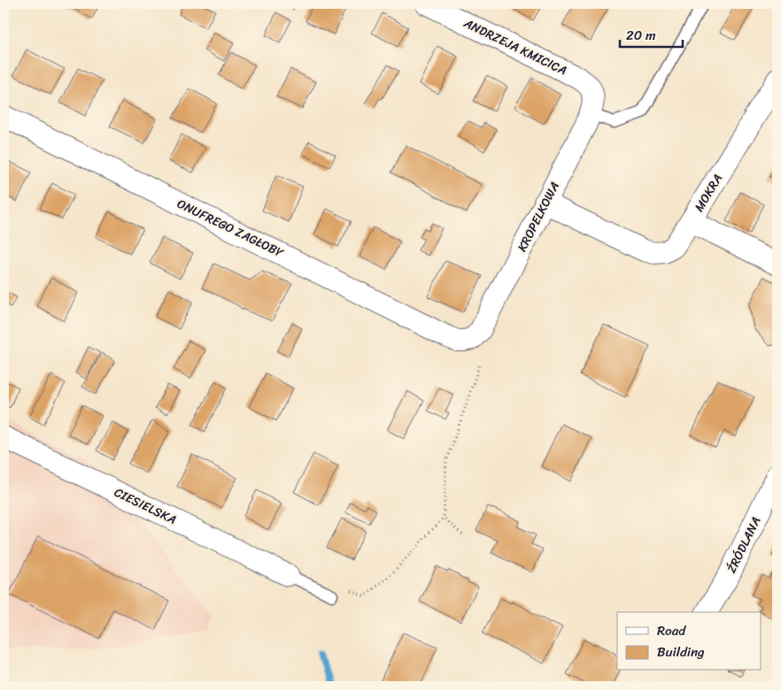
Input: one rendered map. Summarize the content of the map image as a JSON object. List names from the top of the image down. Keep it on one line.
{"streets":{"street":["ANDRZEJA KMICICA","MOKRA","KROPELKOWA","ONUFREGO ZAGŁOBY","CIESIELSKA","ŹRÓDLANA"]},"crossings":[["ANDRZEJA KMICICA","KROPELKOWA"],["MOKRA","KROPELKOWA"],["KROPELKOWA","ONUFREGO ZAGŁOBY"]],"legend":["Road","Building"],"scale_bar":"20 m"}
